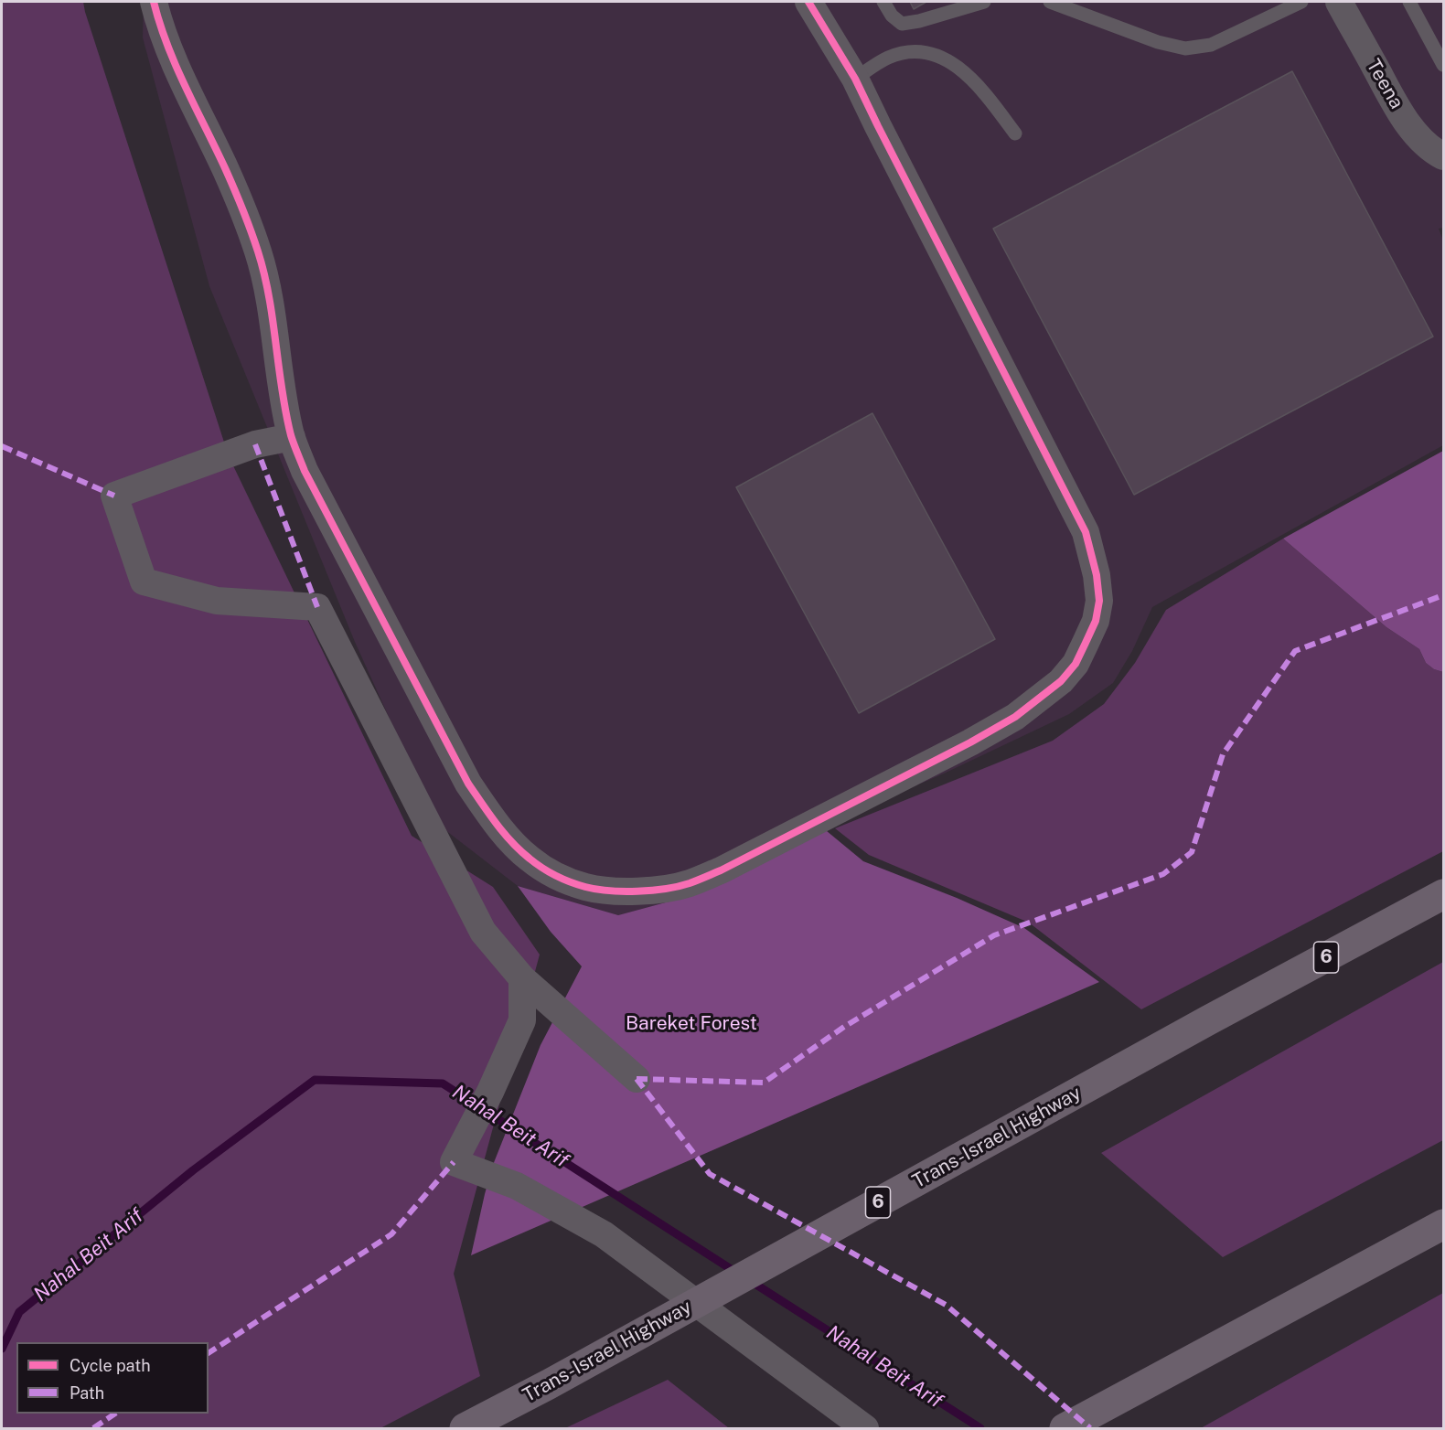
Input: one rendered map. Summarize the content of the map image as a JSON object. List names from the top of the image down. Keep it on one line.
{"streets":{"highway":["6","Trans-Israel Highway"],"street":["Teena"]},"water":["Nahal Beit Arif"],"parks":["Bareket Forest"],"legend":["Cycle path","Path"]}
